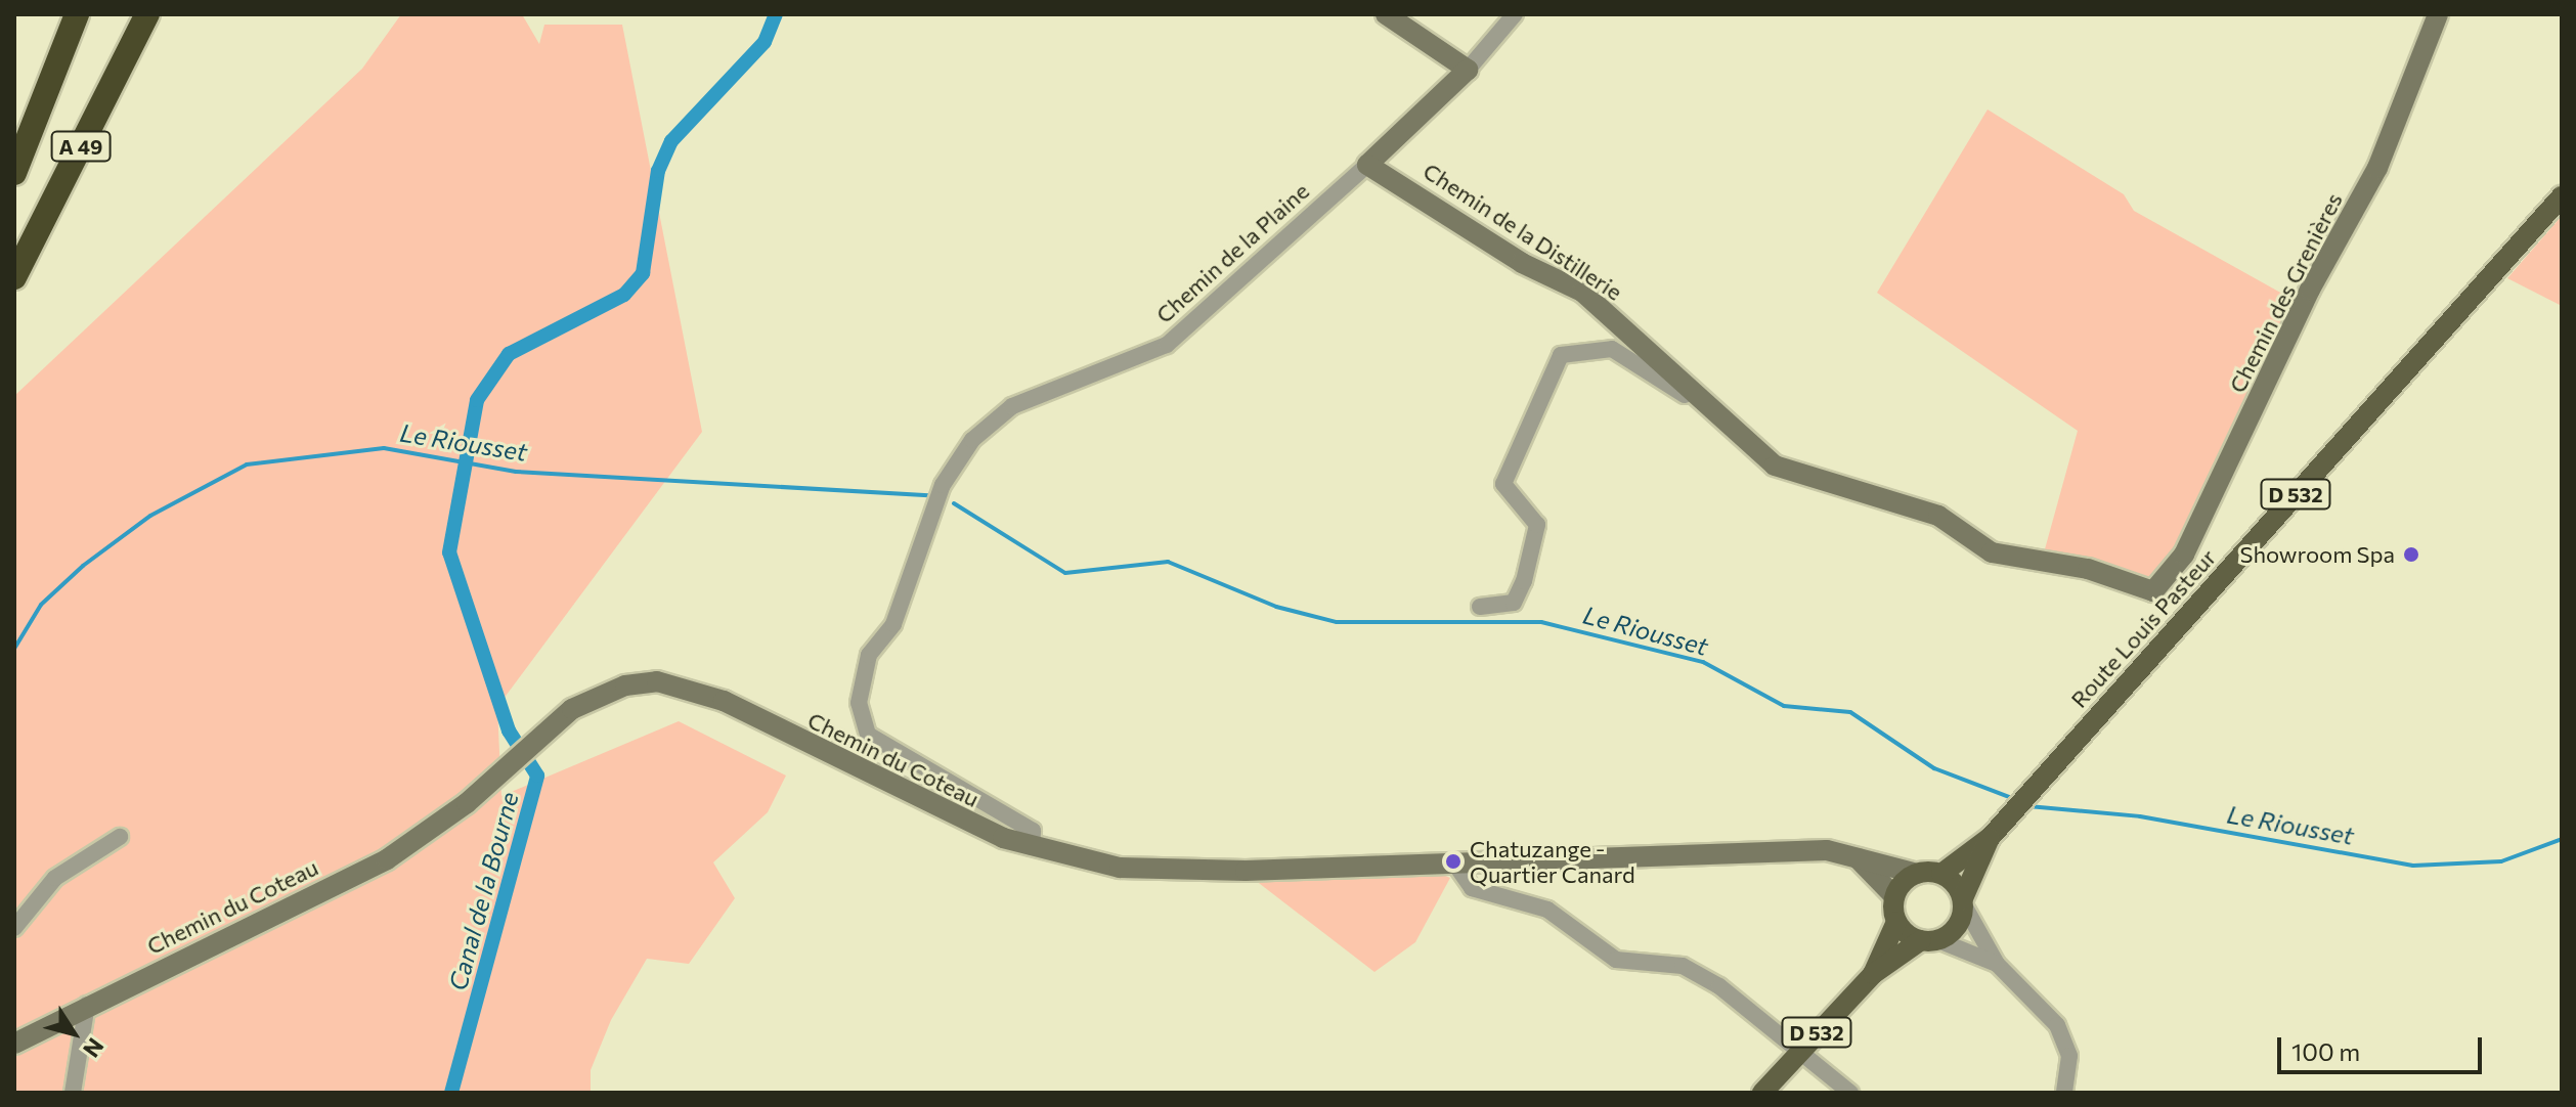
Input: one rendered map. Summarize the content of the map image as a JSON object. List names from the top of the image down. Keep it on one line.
{"streets":{"highway":["A 49"],"main road":["D 532","Route Louis Pasteur"],"street":["Chemin de la Distillerie","Chemin de la Plaine","Chemin des Grenières","Chemin du Coteau"]},"crossings":[["Chemin de la Distillerie","Chemin de la Plaine"],["Chemin de la Distillerie","Chemin des Grenières"],["Chemin de la Plaine","Chemin du Coteau"],["D 532","Route Louis Pasteur"],["D 532","Chemin du Coteau"],["Route Louis Pasteur","Chemin du Coteau"]],"water":["Le Riousset","Canal de la Bourne"],"places":["Showroom Spa","Chatuzange - Quartier Canard"],"scale_bar":"100 m","north":"bottom right"}
